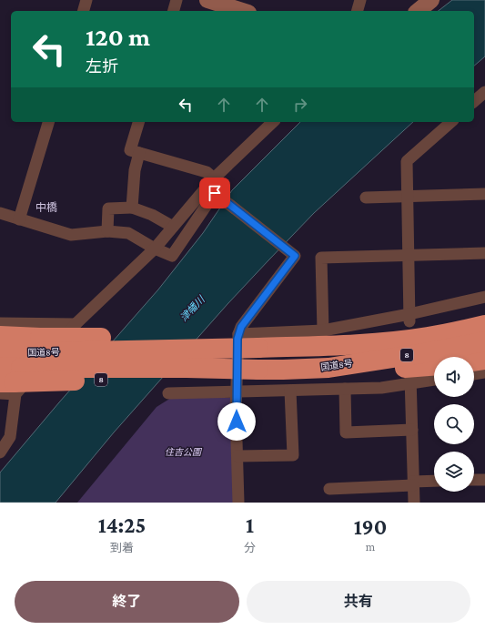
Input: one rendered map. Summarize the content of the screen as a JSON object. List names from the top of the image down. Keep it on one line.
{"streets":{"highway":["国道8号","8"]},"crossings":[["国道8号","8"]],"districts":["中橋"],"water":["津幡川"],"parks":["住吉公園"],"page":{"turn":["120 m","左折"],"eta":["14:25","到着","1","分","190","m"],"buttons":["終了","共有"]}}
